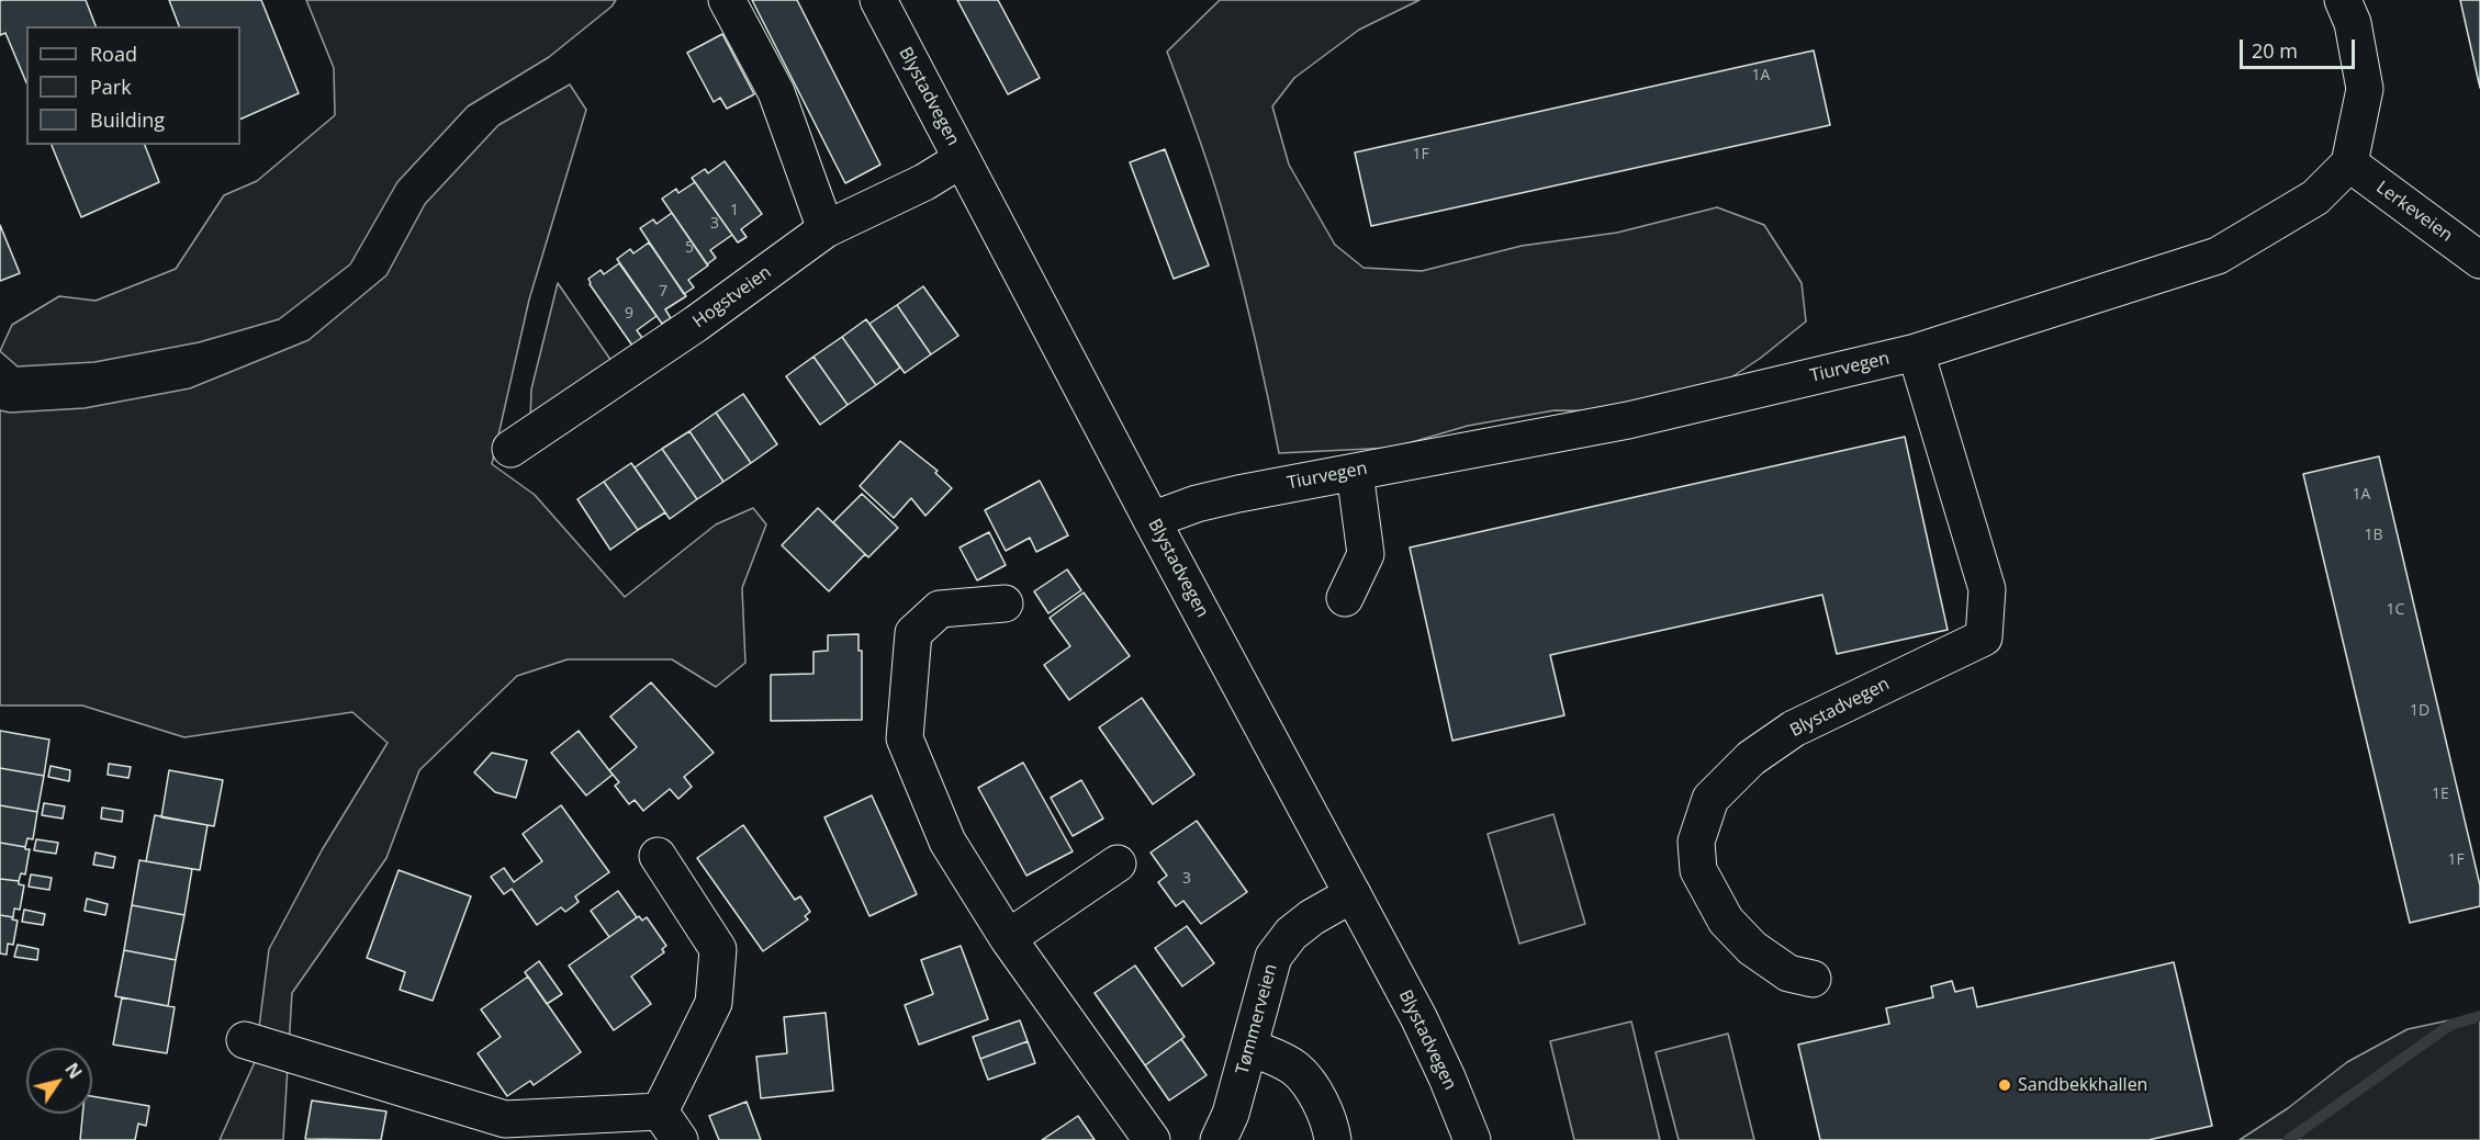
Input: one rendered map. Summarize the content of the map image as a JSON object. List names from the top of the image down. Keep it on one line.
{"streets":{"street":["Blystadvegen","Lerkeveien","Hogstveien","Tiurvegen","Tømmerveien"]},"crossings":[["Blystadvegen","Hogstveien"],["Blystadvegen","Tiurvegen"],["Blystadvegen","Tømmerveien"],["Lerkeveien","Tiurvegen"]],"places":["Sandbekkhallen"],"house_numbers":["1A","1F","1","3","5","7","9","1A","1B","1C","1D","1E","1F","3"],"legend":["Road","Park","Building"],"scale_bar":"20 m","north":"top right"}
